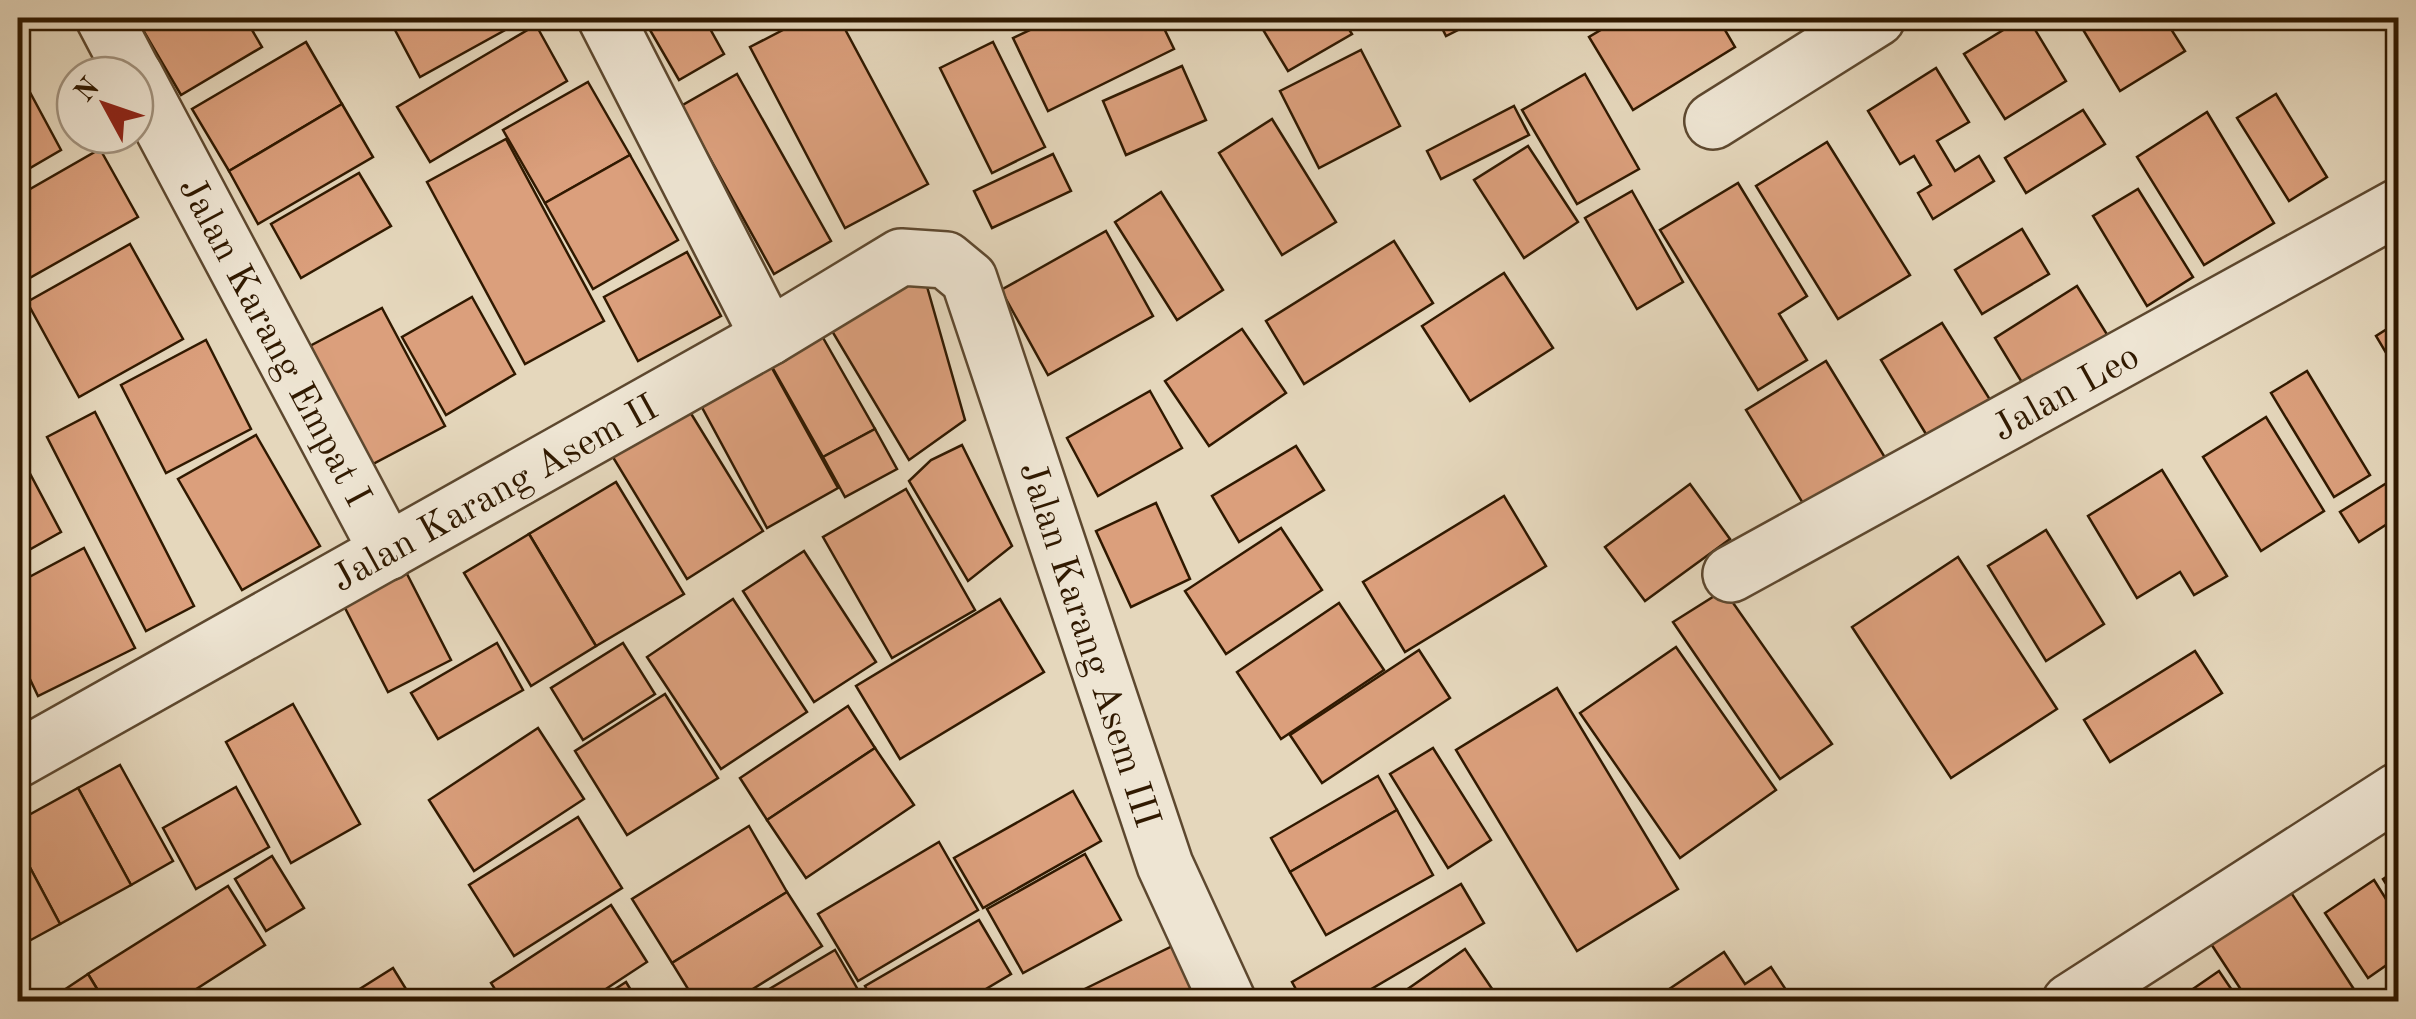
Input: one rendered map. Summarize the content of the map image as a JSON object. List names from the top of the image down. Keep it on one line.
{"streets":{"street":["Jalan Karang Empat I","Jalan Leo","Jalan Karang Asem II","Jalan Karang Asem III"]},"crossings":[["Jalan Karang Empat I","Jalan Karang Asem II"],["Jalan Karang Asem II","Jalan Karang Asem III"]],"north":"top left"}
